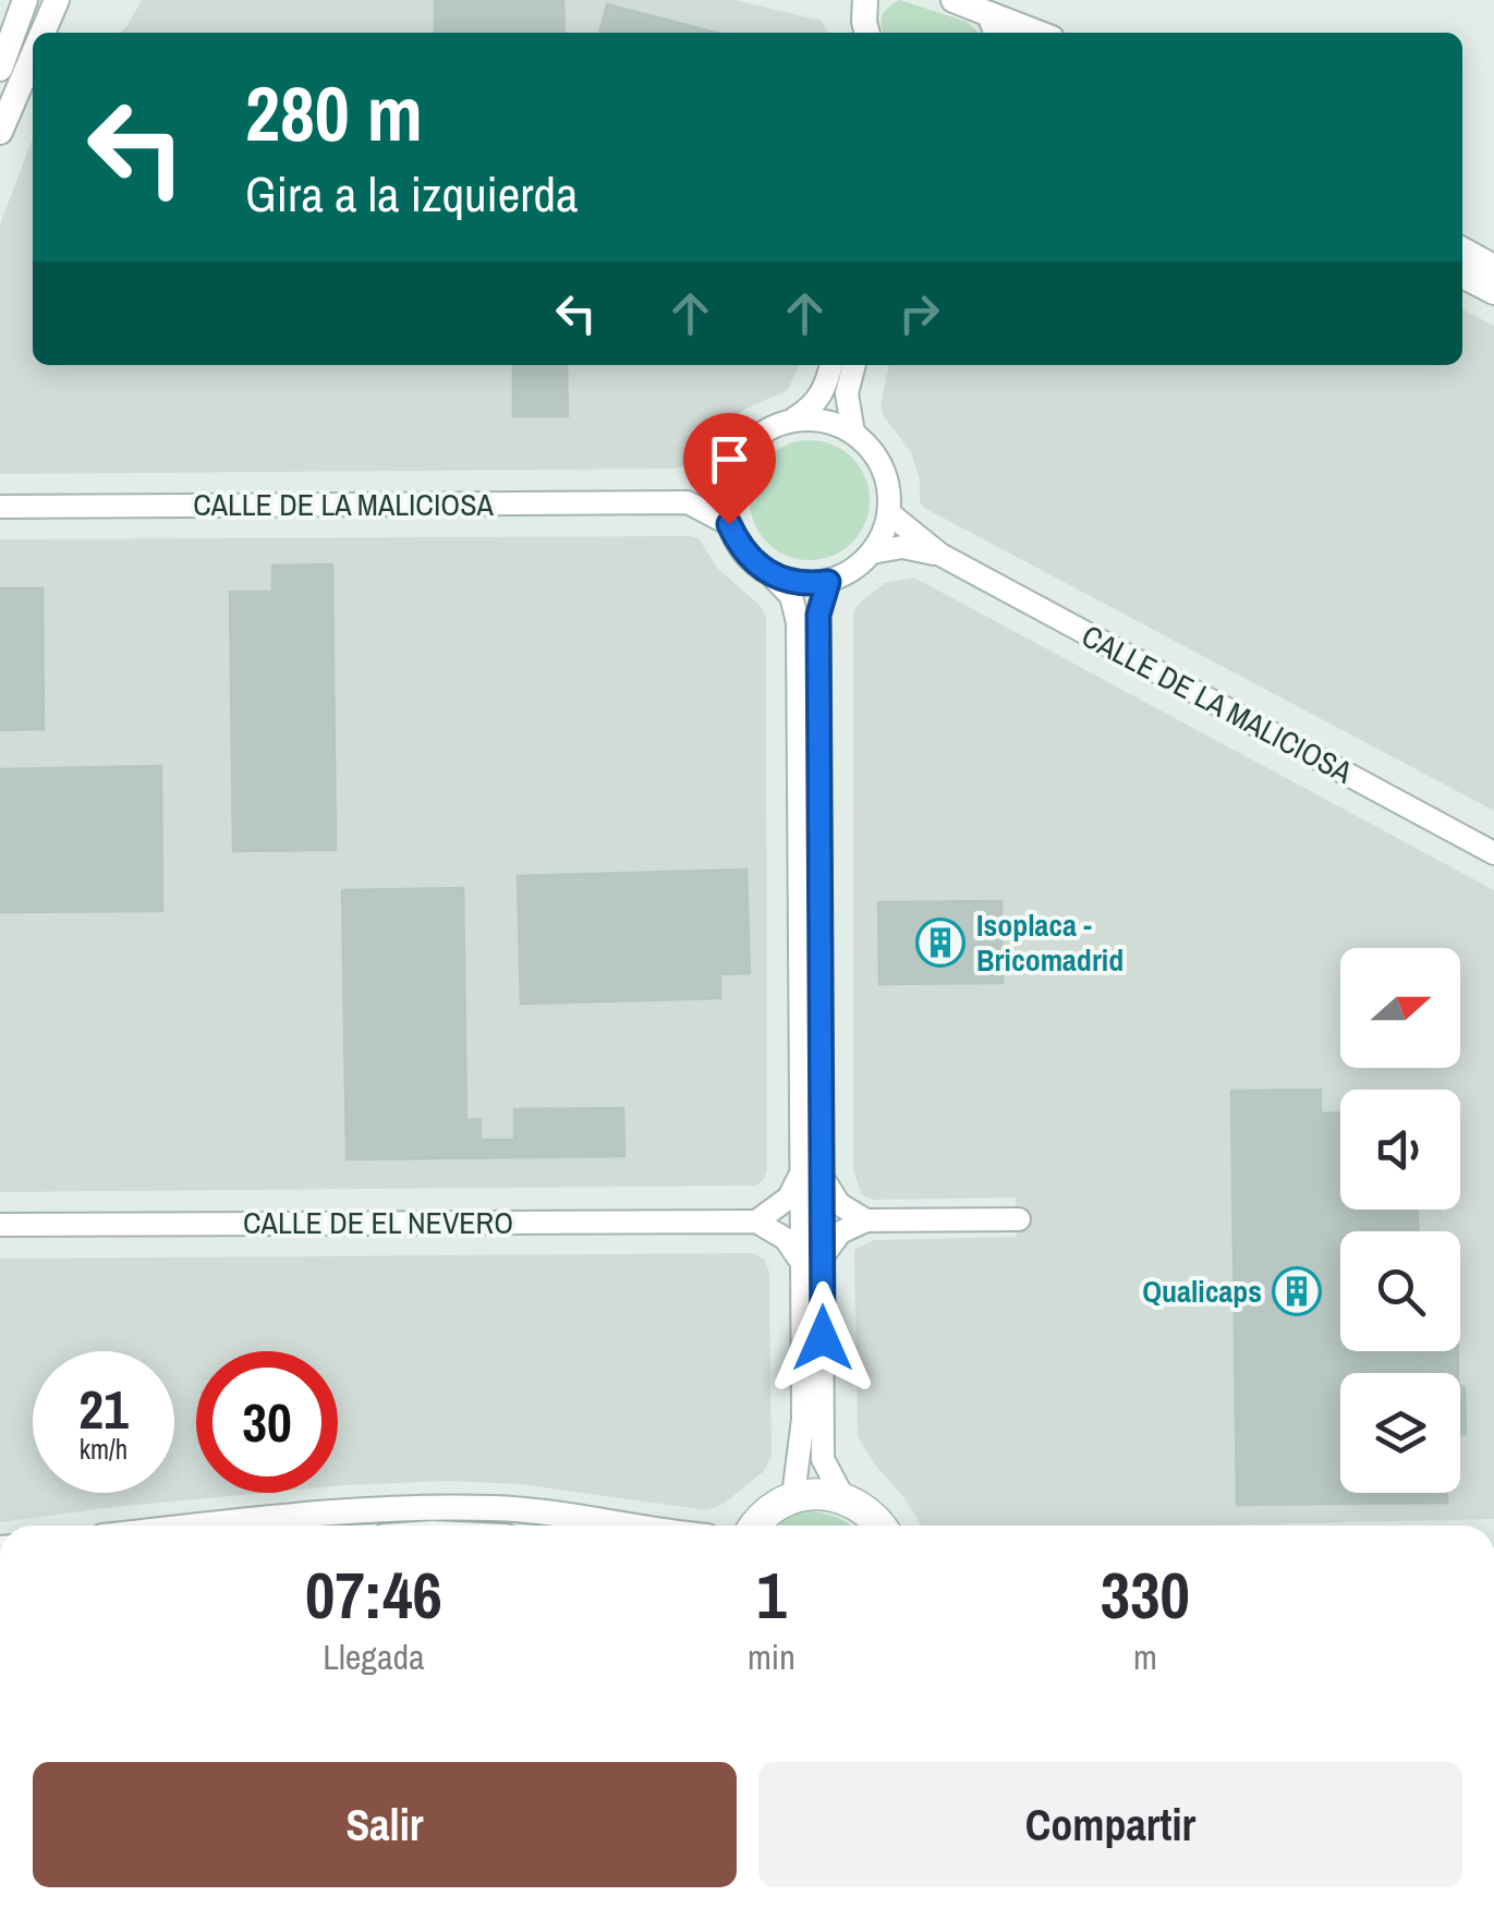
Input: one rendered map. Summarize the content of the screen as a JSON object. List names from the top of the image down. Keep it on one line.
{"streets":{"street":["CALLE DE LA MALICIOSA","CALLE DE EL NEVERO"]},"places":{"building":["Isoplaca - Bricomadrid","Qualicaps"]},"north":"right","page":{"turn":["280 m","Gira a la izquierda"],"speed":"21 km/h","limit":"30","eta":["07:46","Llegada","1","min","330","m"],"buttons":["Salir","Compartir"]}}
